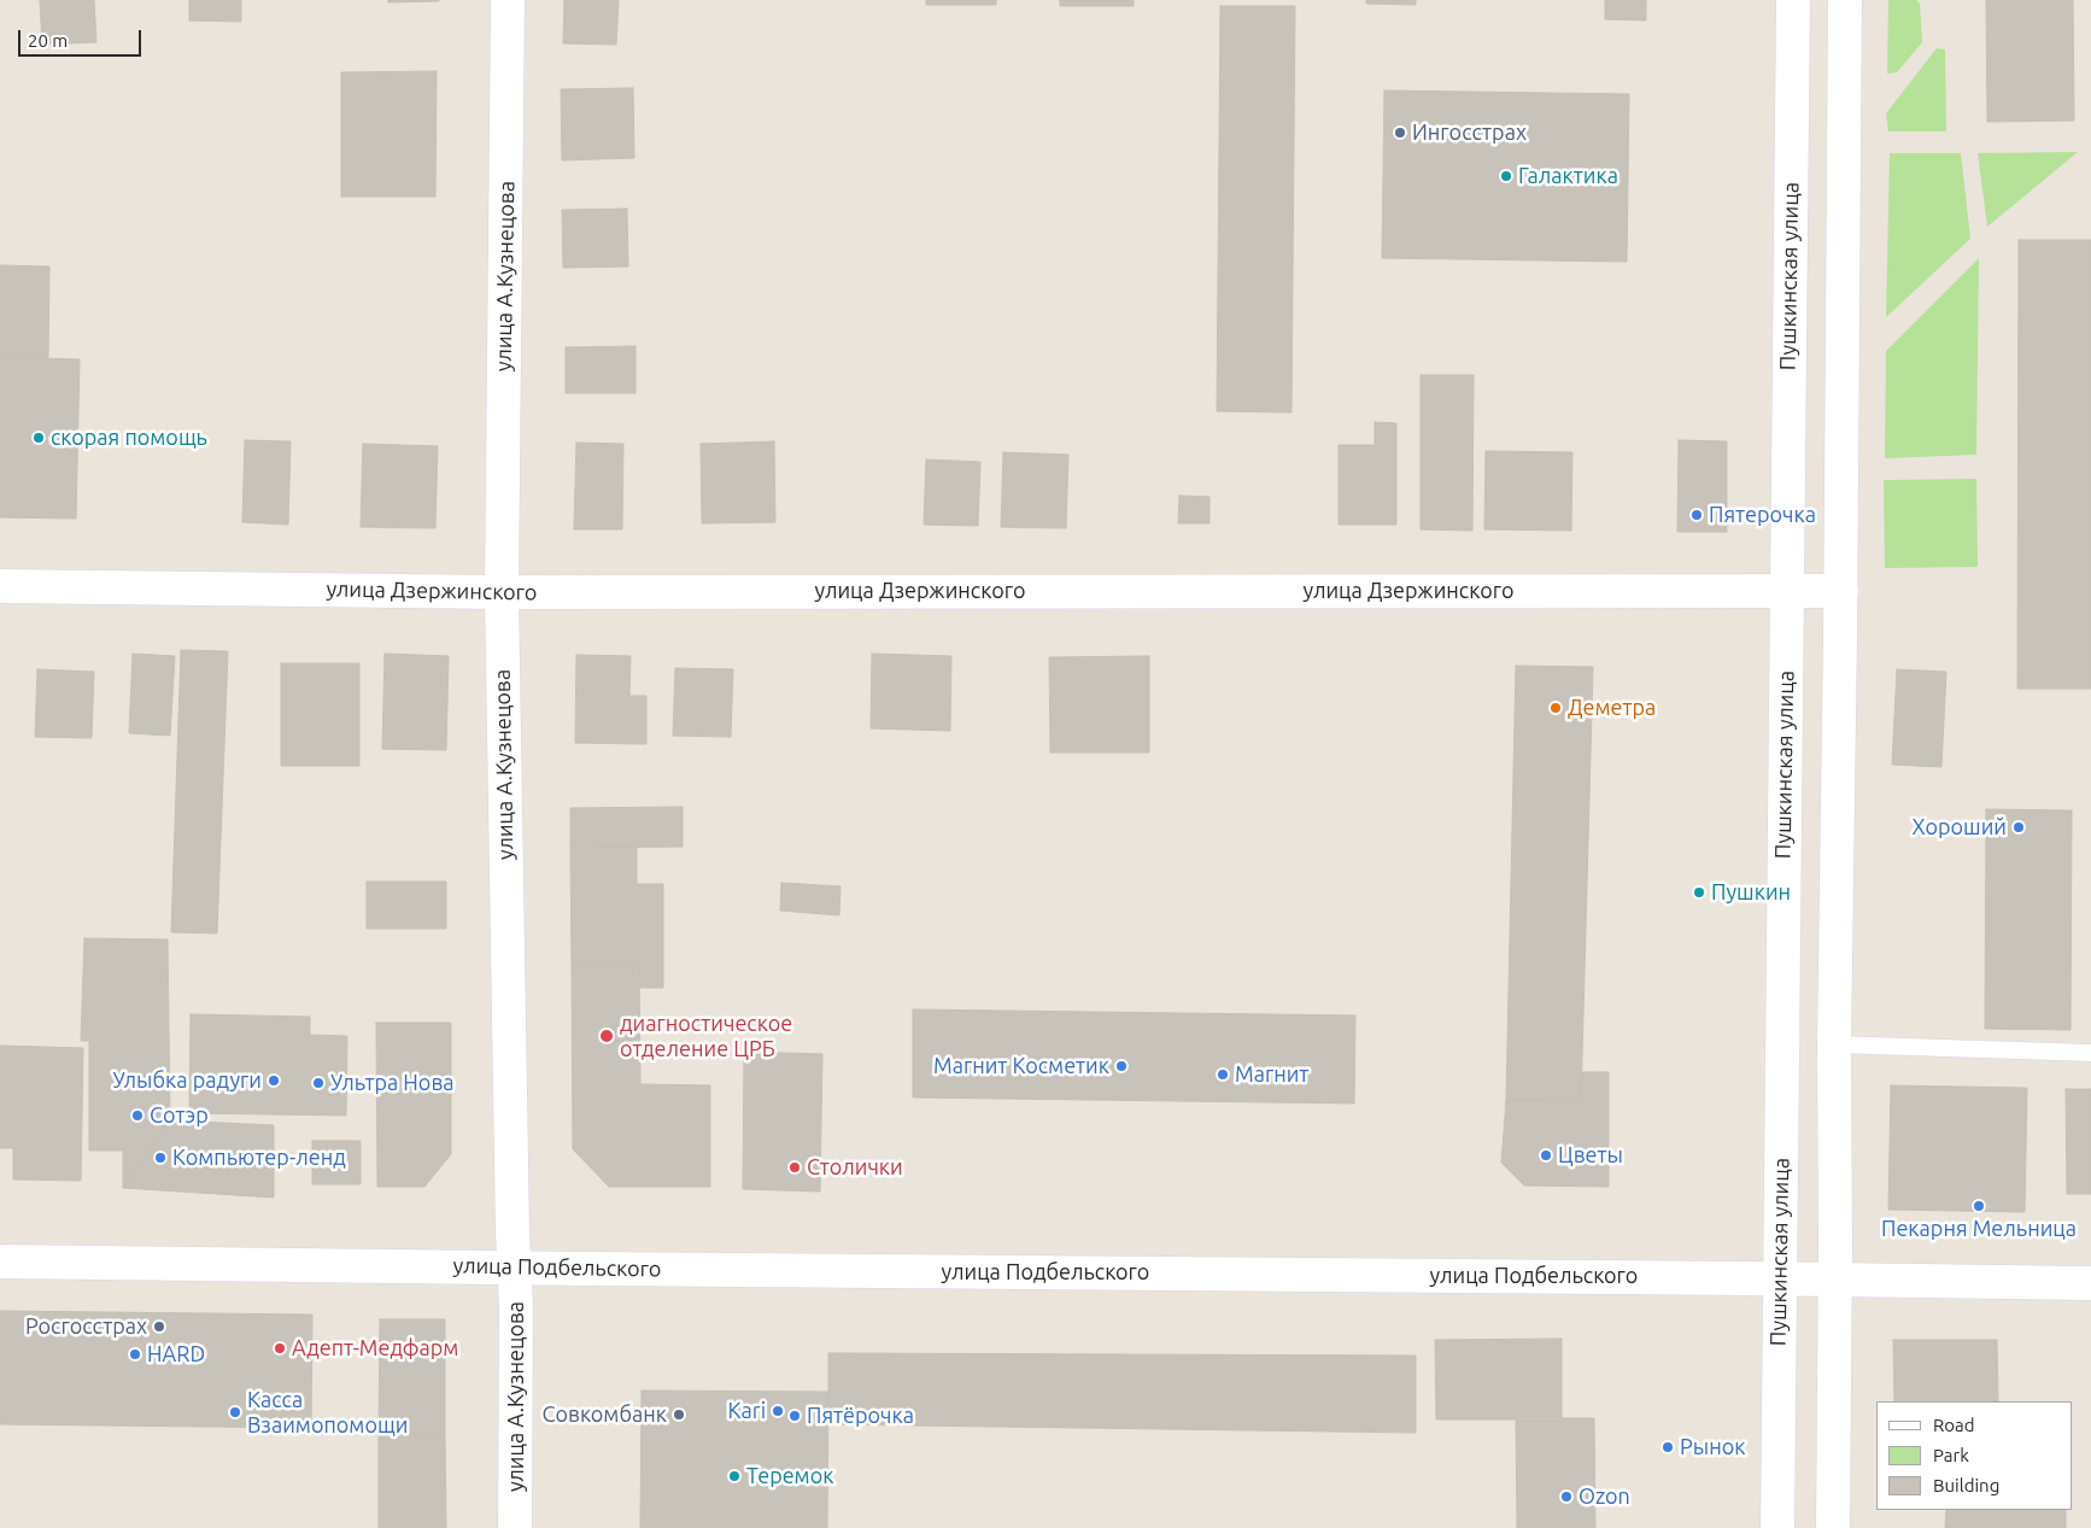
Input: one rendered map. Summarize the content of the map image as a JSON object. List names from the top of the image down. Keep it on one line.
{"streets":{"main road":["улица А.Кузнецова","Пушкинская улица","улица Дзержинского","улица Подбельского"]},"crossings":[["улица А.Кузнецова","улица Дзержинского"],["улица А.Кузнецова","улица Подбельского"],["Пушкинская улица","улица Дзержинского"],["Пушкинская улица","улица Подбельского"]],"places":["Ингосстрах","Галактика","скорая помощь","Пятерочка","Деметра","Хороший","Пушкин","диагностическое отделение ЦРБ","Магнит Косметик","Магнит","Улыбка радуги","Ультра Нова","Сотэр","Цветы","Компьютер-ленд","Столички","Пекарня Мельница","Росгосстрах","Адепт-Медфарм","HARD","Kari","Касса Взаимопомощи","Совкомбанк","Пятёрочка","Рынок","Теремок","Ozon"],"legend":["Road","Park","Building"],"scale_bar":"20 m"}
